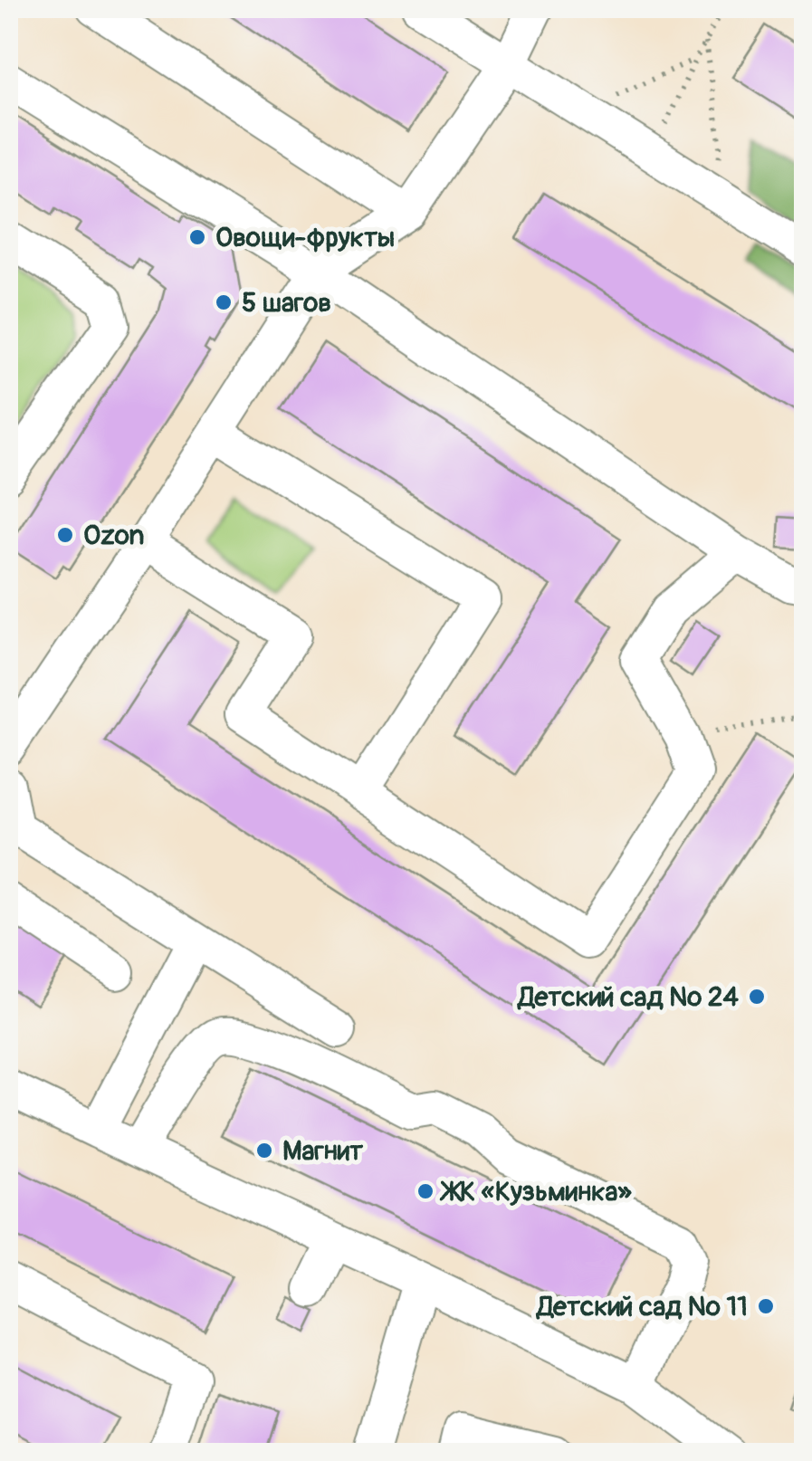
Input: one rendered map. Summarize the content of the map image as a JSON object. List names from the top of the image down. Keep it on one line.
{"places":["Овощи-фрукты","5 шагов","Ozon","Детский сад № 24","Магнит","ЖК «Кузьминка»","Детский сад № 11"]}
